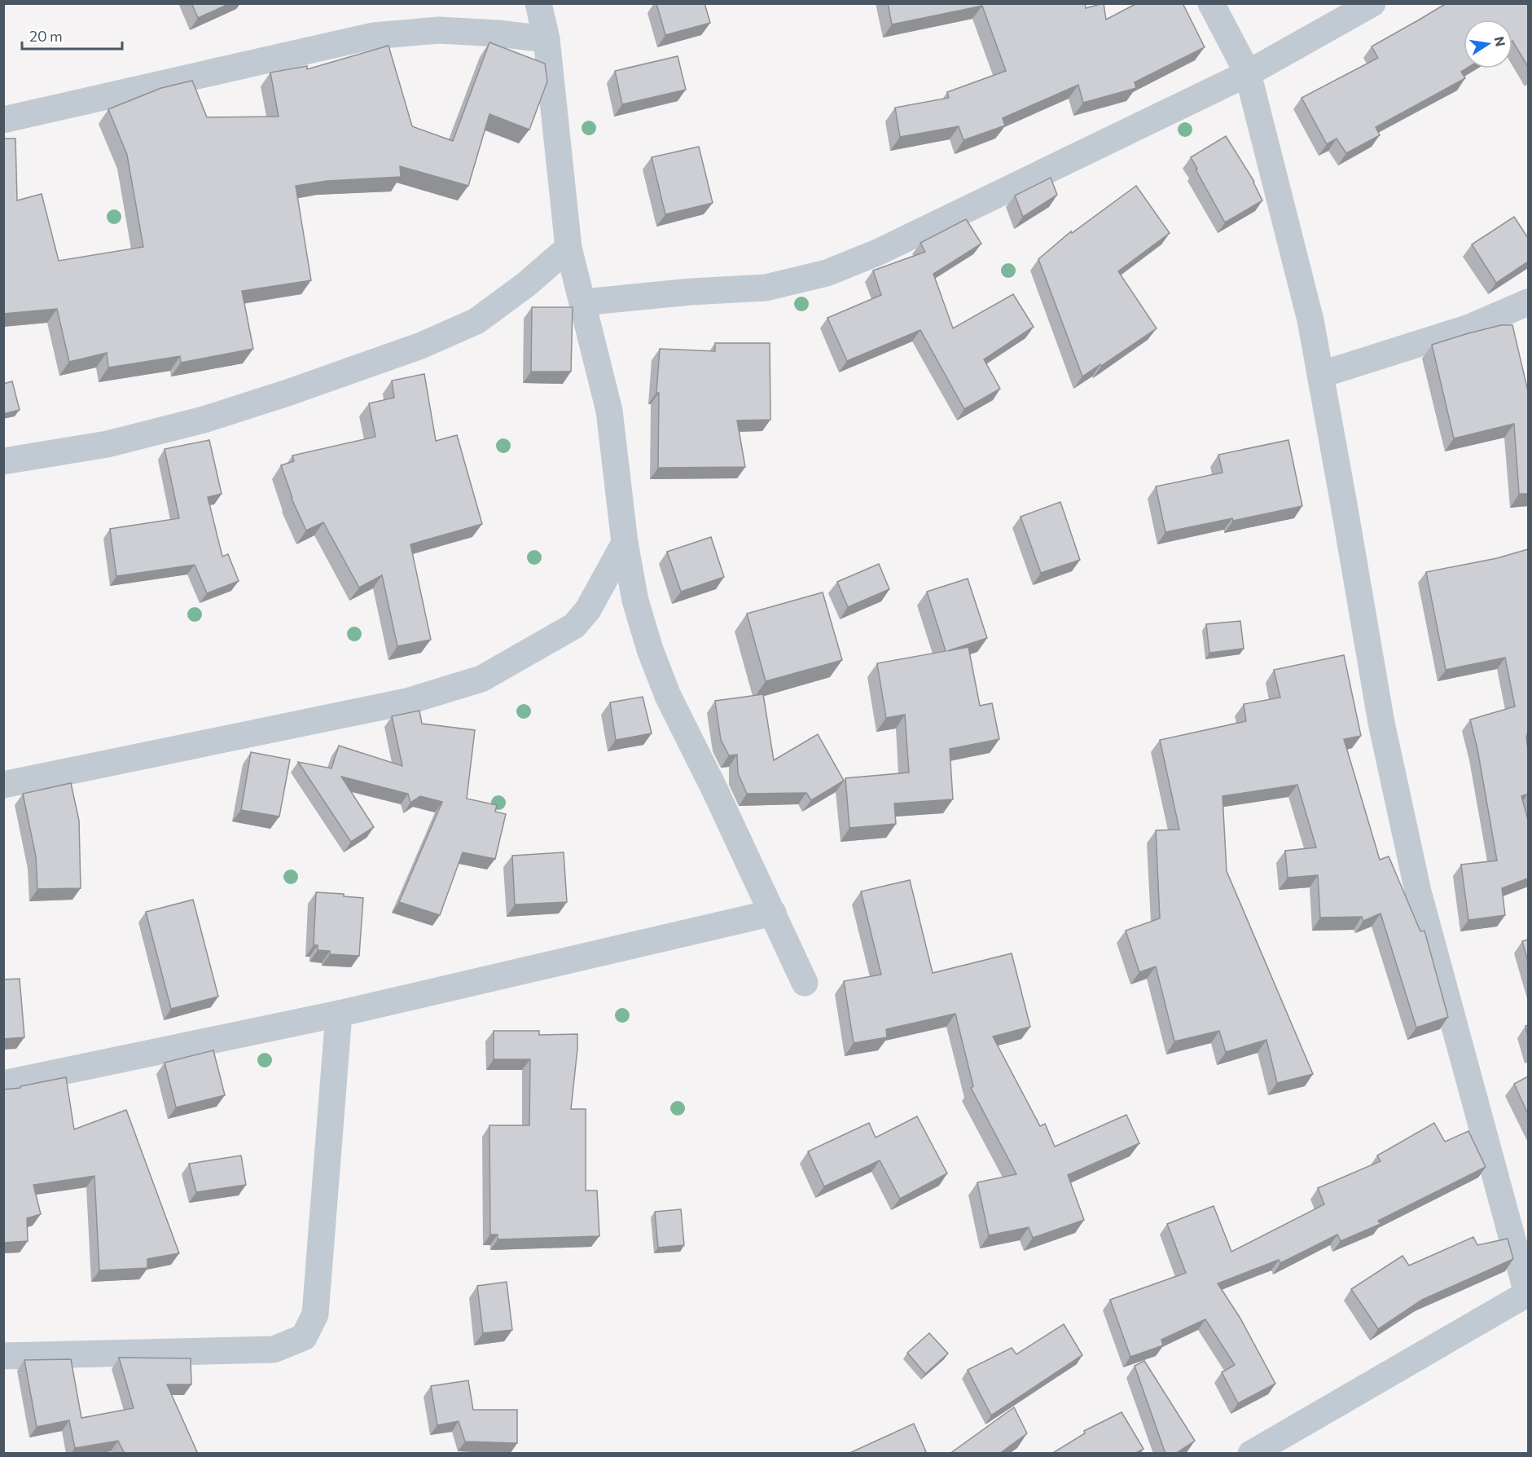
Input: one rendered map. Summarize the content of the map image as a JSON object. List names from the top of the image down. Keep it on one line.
{"scale_bar":"20 m","north":"right"}
